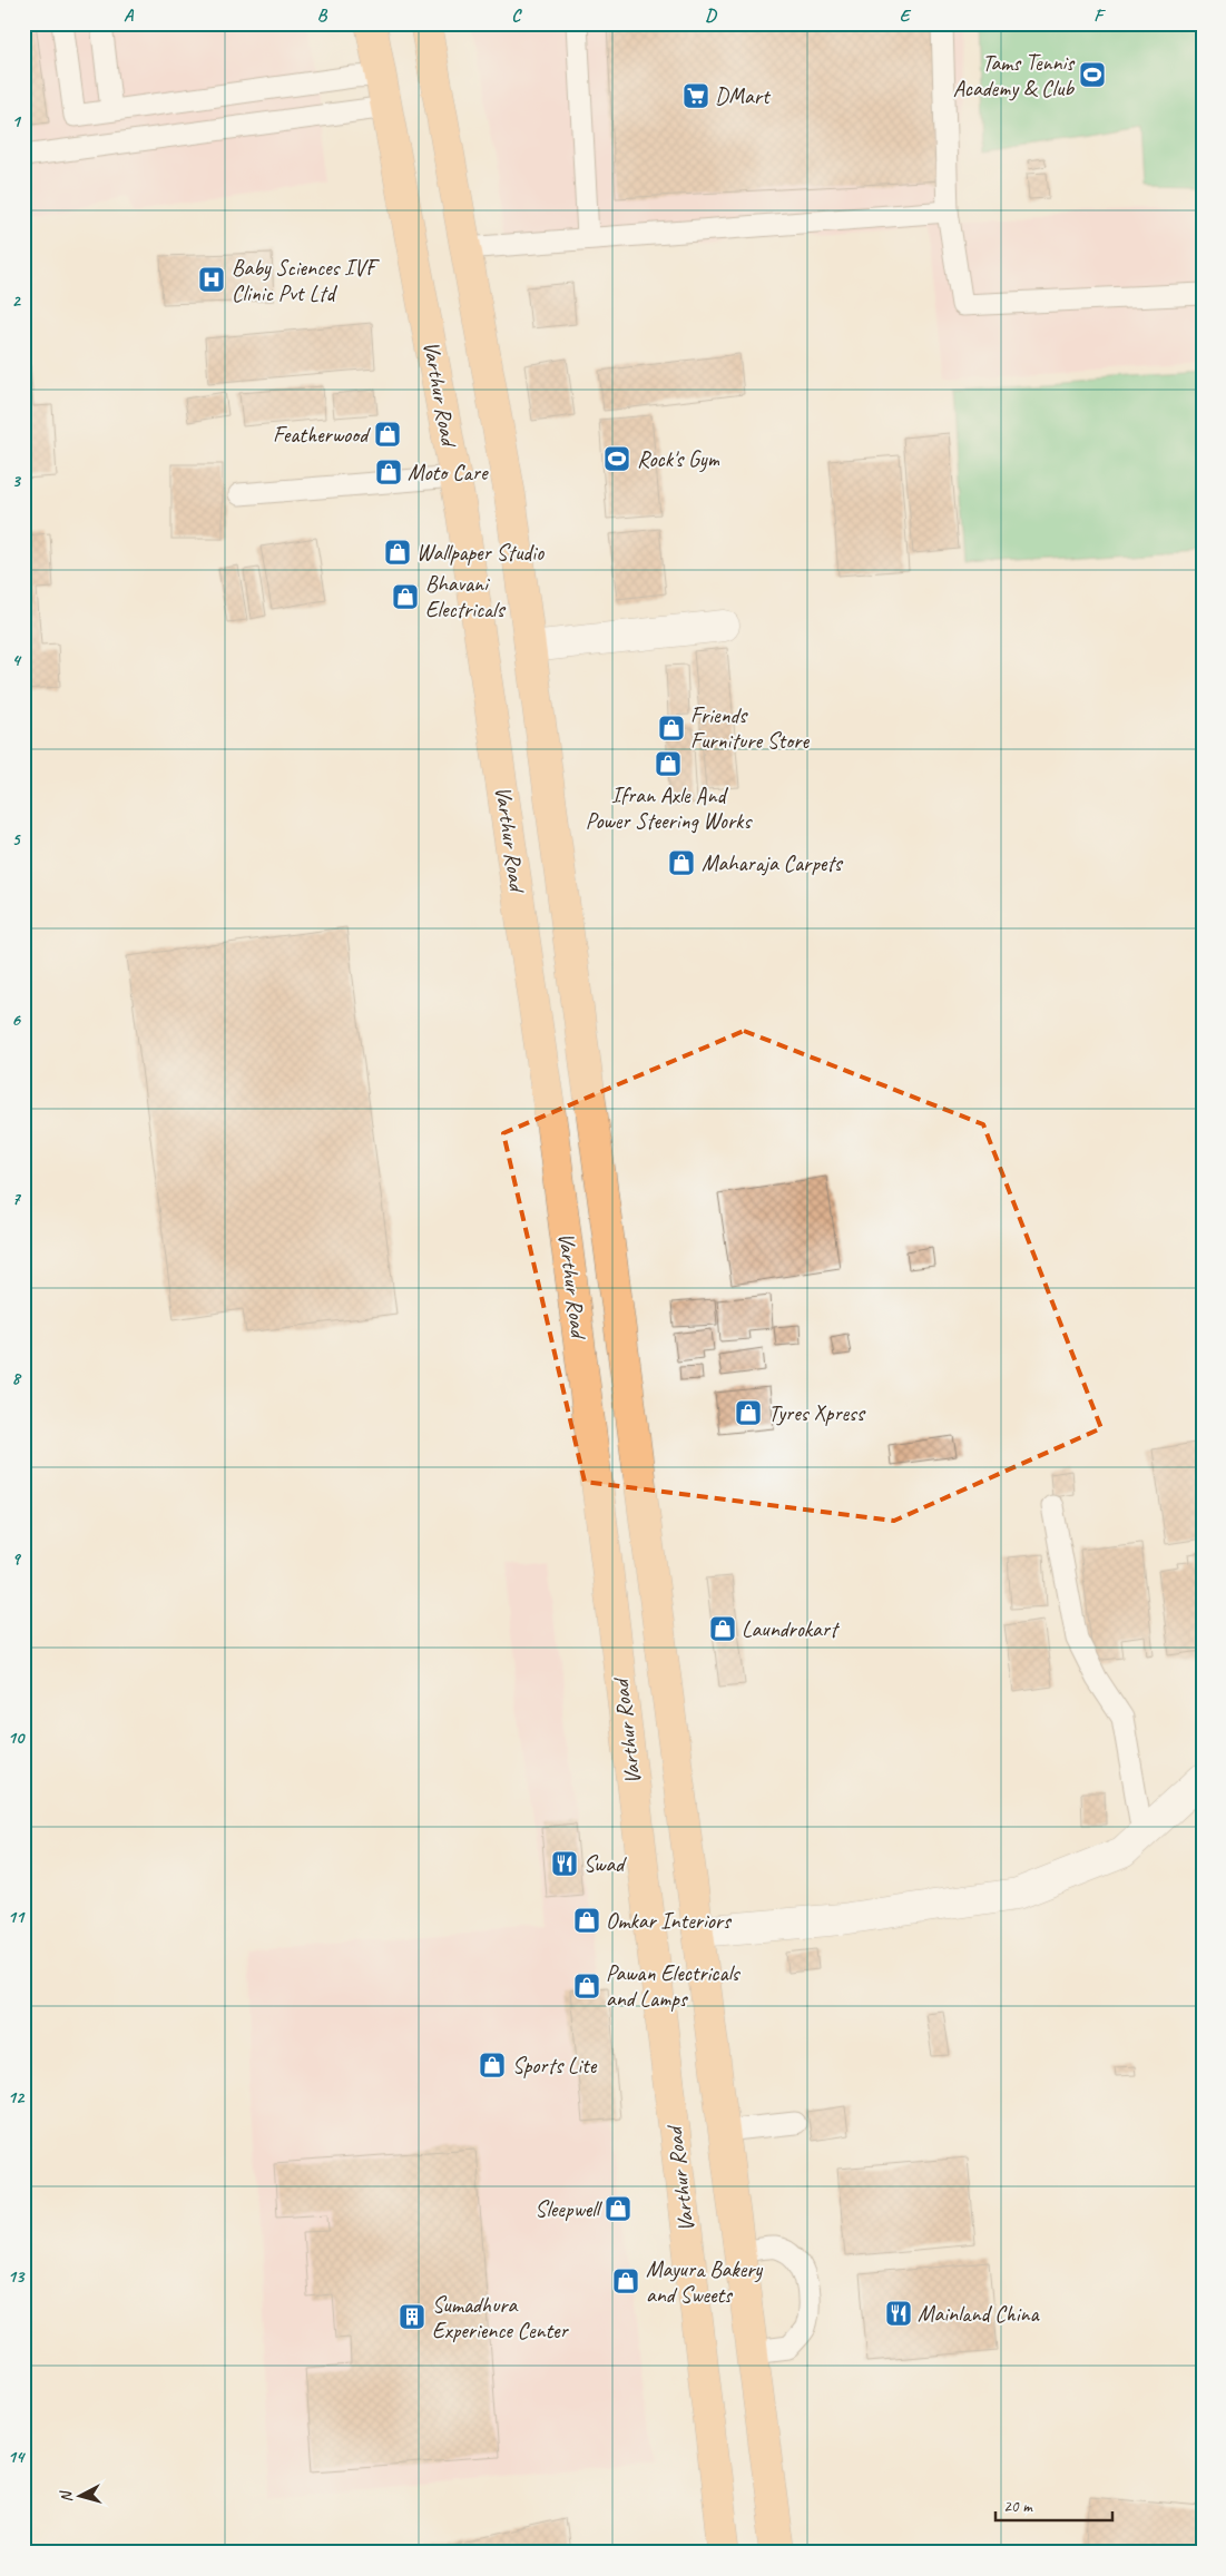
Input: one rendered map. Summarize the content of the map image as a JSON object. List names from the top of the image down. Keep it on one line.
{"streets":{"main road":["Varthur Road"]},"places":{"sports":["Tams Tennis Academy & Club","Rock's Gym"],"supermarket":["DMart"],"hospital":["Baby Sciences IVF Clinic Pvt Ltd"],"shop":["Featherwood","Moto Care","Wallpaper Studio","Bhavani Electricals","Friends Furniture Store","Ifran Axle And Power Steering Works","Maharaja Carpets","Tyres Xpress","Laundrokart","Omkar Interiors","Pawan Electricals and Lamps","Sports Lite","Sleepwell","Mayura Bakery and Sweets"],"restaurant":["Swad","Mainland China"],"building":["Sumadhura Experience Center"]},"scale_bar":"20 m","north":"left","grid":{"columns":["A","B","C","D","E","F"],"rows":["1","2","3","4","5","6","7","8","9","10","11","12","13","14"]}}
